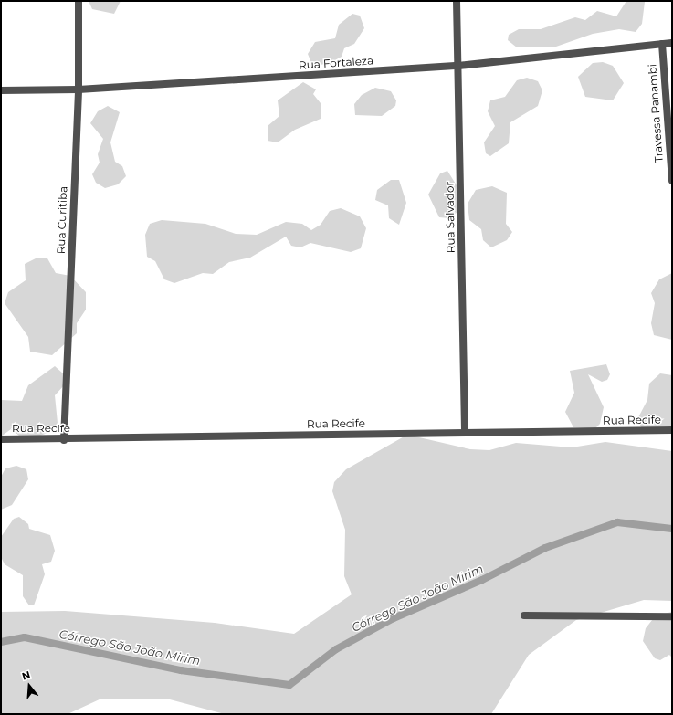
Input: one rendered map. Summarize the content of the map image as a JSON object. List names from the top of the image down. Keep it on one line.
{"streets":{"street":["Rua Fortaleza","Travessa Panambi","Rua Salvador","Rua Curitiba","Rua Recife"]},"crossings":[["Rua Fortaleza","Travessa Panambi"],["Rua Fortaleza","Rua Salvador"],["Rua Fortaleza","Rua Curitiba"],["Rua Salvador","Rua Recife"],["Rua Curitiba","Rua Recife"]],"water":["Córrego São João Mirim"],"north":"top"}
